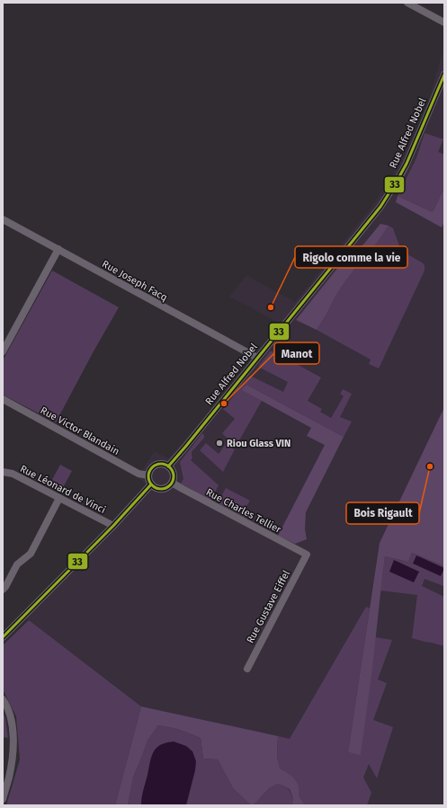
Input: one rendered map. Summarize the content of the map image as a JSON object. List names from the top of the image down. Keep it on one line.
{"streets":{"street":["Rue Alfred Nobel","Rue Joseph Facq","Rue Victor Blandain","Rue Léonard de Vinci","Rue Charles Tellier","Rue Gustave Eiffel"]},"crossings":[["Rue Alfred Nobel","Rue Joseph Facq"],["Rue Alfred Nobel","Rue Victor Blandain"],["Rue Alfred Nobel","Rue Charles Tellier"],["Rue Victor Blandain","Rue Charles Tellier"],["Rue Charles Tellier","Rue Gustave Eiffel"]],"places":["Rigolo comme la vie","Manot","Riou Glass VIN","Bois Rigault"],"lines":["transit line 33"]}
